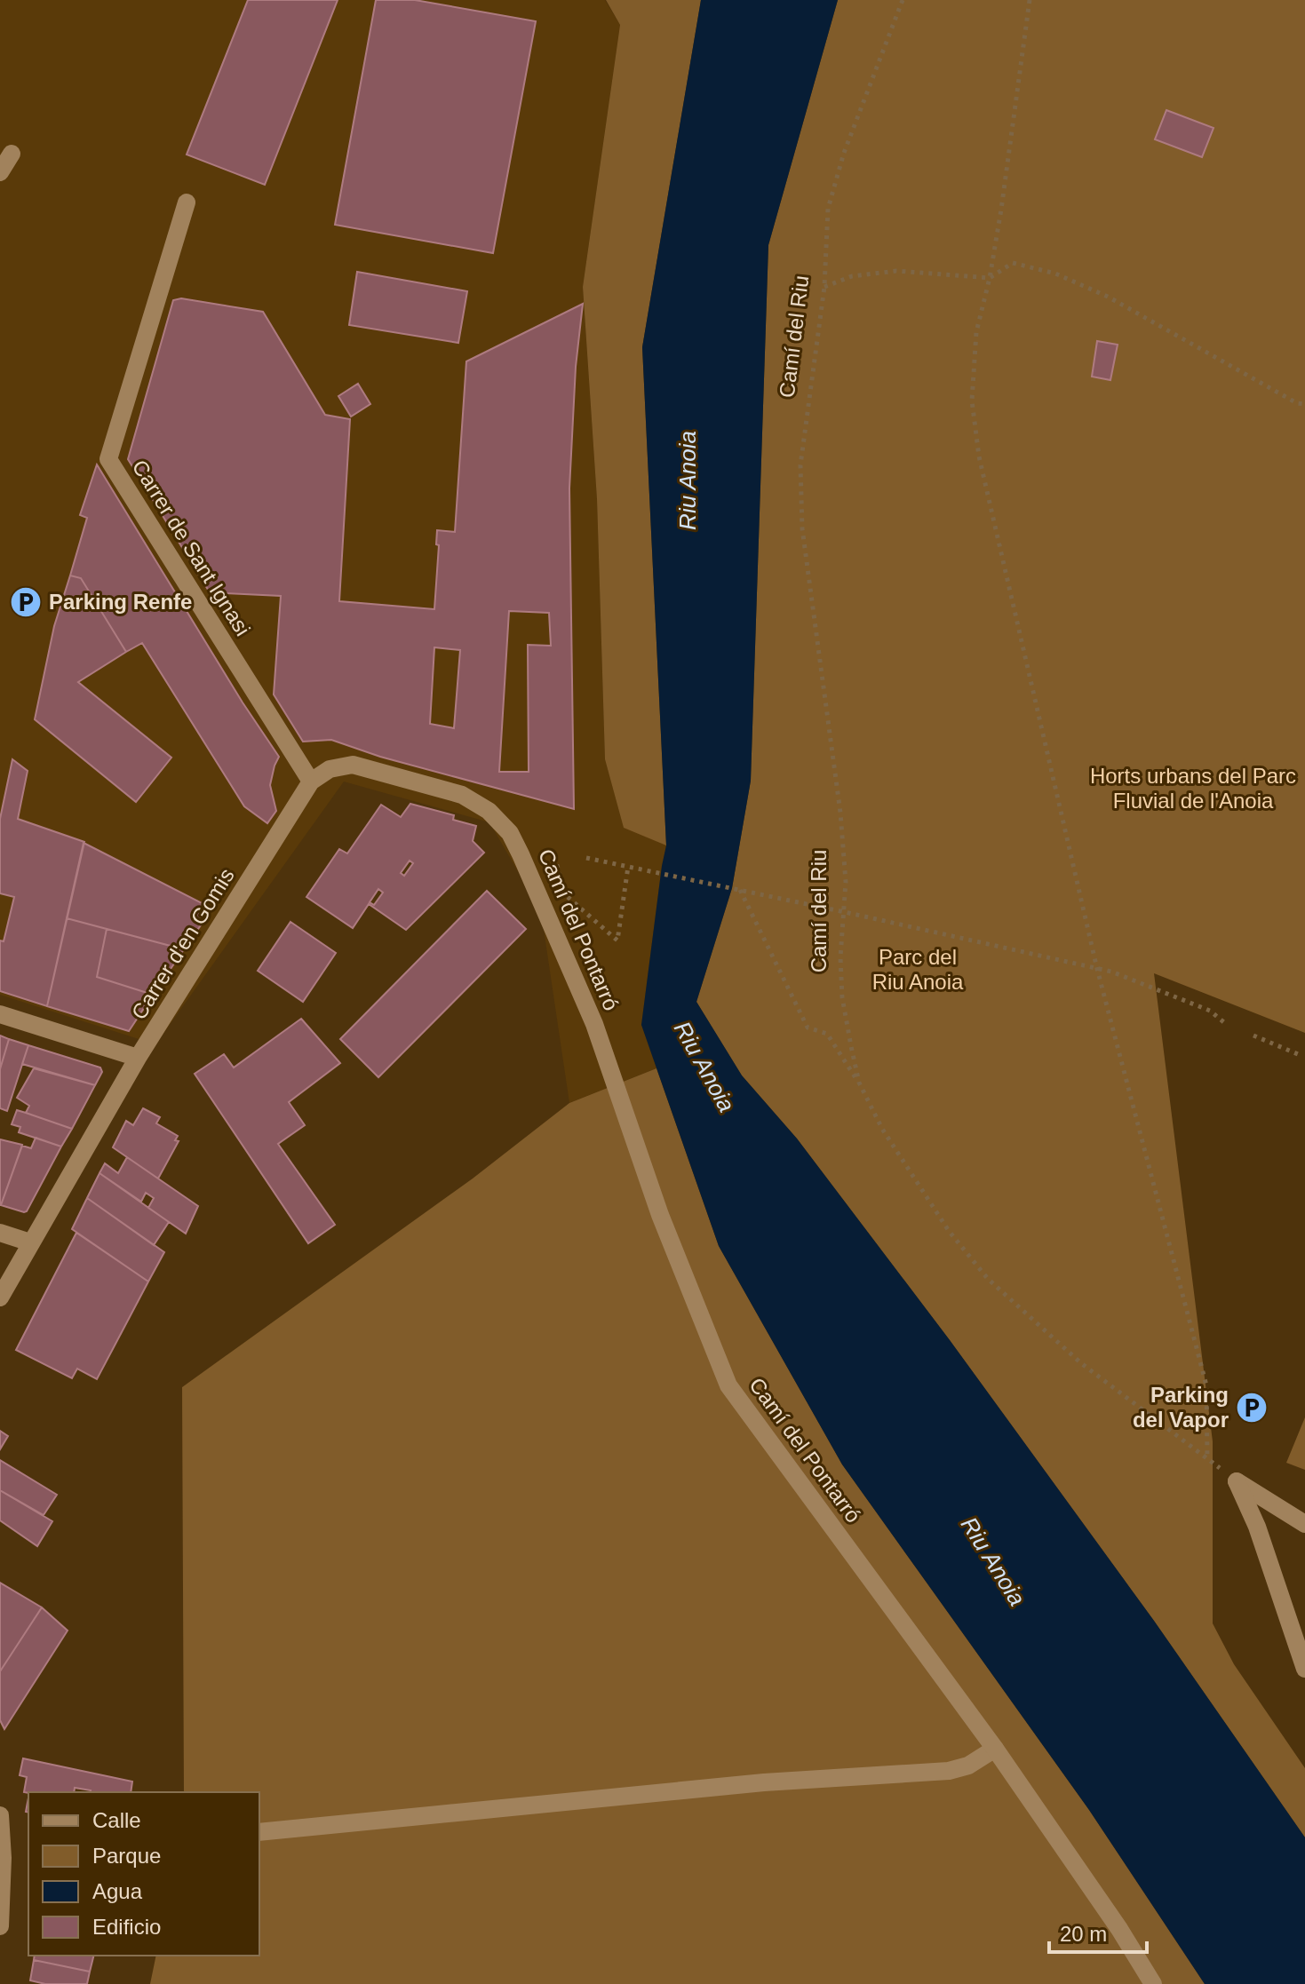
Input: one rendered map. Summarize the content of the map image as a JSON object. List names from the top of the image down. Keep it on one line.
{"streets":{"street":["Carrer de Sant Ignasi","Camí del Pontarró","Carrer d'en Gomis"],"path":["Camí del Riu"]},"crossings":[["Carrer de Sant Ignasi","Camí del Pontarró"],["Carrer de Sant Ignasi","Carrer d'en Gomis"],["Camí del Pontarró","Carrer d'en Gomis"]],"water":["Riu Anoia"],"parks":["Horts urbans del Parc Fluvial de l'Anoia","Parc del Riu Anoia"],"places":{"parking":["Parking Renfe","Parking del Vapor"]},"legend":["Calle","Parque","Agua","Edificio"],"scale_bar":"20 m"}
